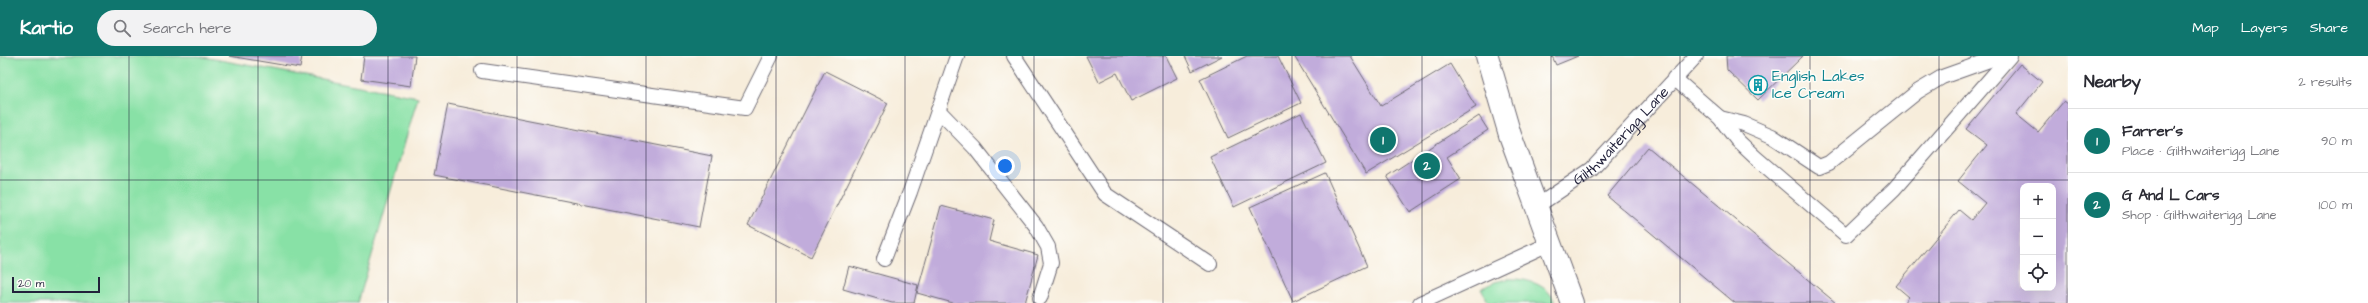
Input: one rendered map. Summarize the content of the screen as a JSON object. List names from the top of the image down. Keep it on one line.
{"streets":{"lane":["Gilthwaiterigg Lane"]},"places":{"building":["English Lakes Ice Cream"]},"scale_bar":"20 m","page":{"header":"Kartio","search":"Search here","nav":["Map","Layers","Share"],"heading":["Nearby","2 results"],"list":[{"mark":"1","name":"Farrer's","note":"Place · Gilthwaiterigg Lane","value":"90 m"},{"mark":"2","name":"G And L Cars","note":"Shop · Gilthwaiterigg Lane","value":"100 m"}],"pins":["1","2"],"map_buttons":["+","−"],"scale":"20 m"}}
